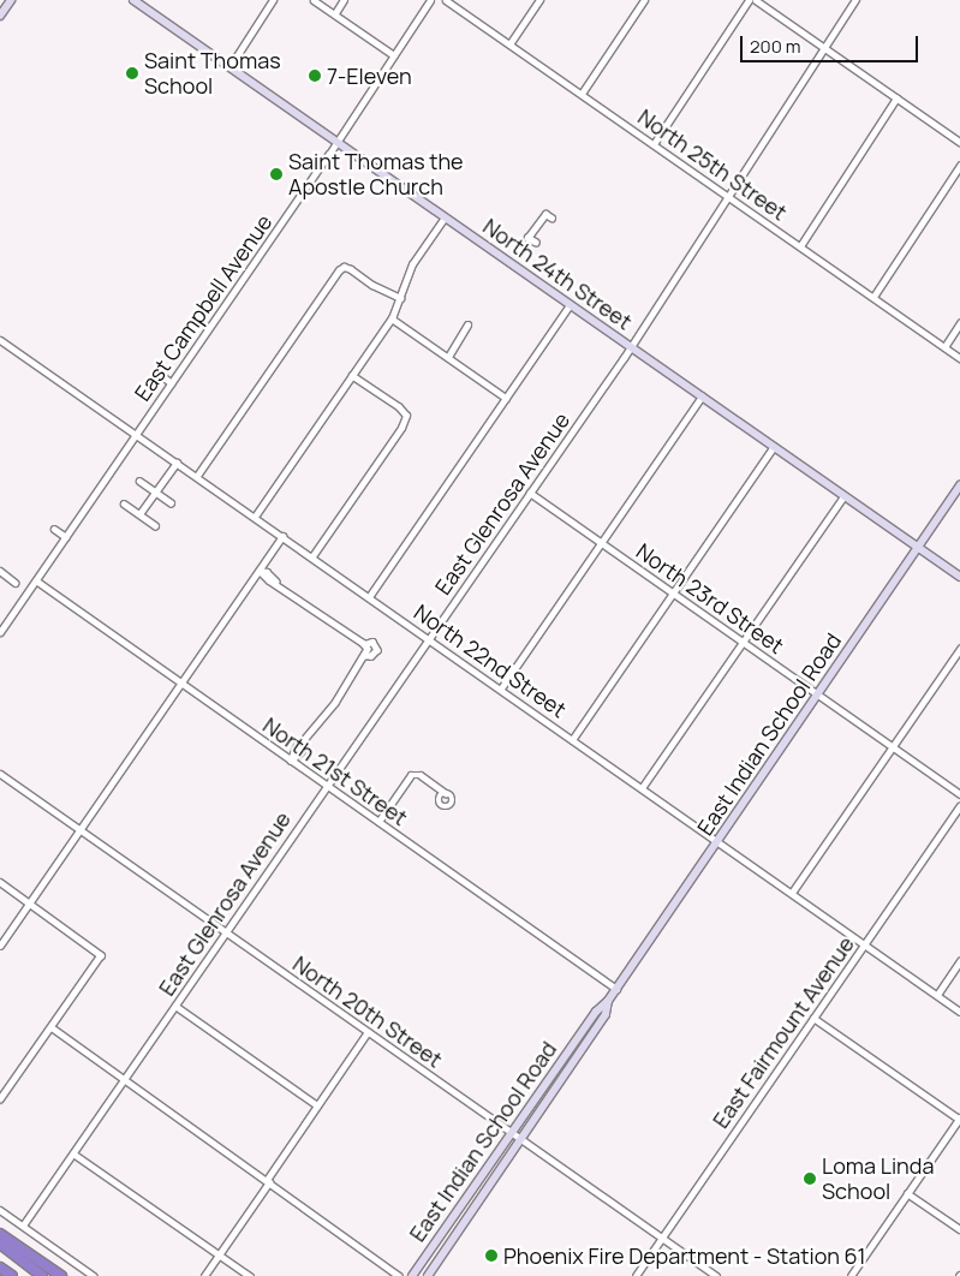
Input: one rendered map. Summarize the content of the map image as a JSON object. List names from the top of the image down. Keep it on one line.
{"streets":{"main road":["North 24th Street","East Indian School Road"],"street":["North 25th Street","East Campbell Avenue","East Glenrosa Avenue","North 23rd Street","North 22nd Street","North 21st Street","North 20th Street","East Fairmount Avenue"]},"crossings":[["North 25th Street","East Glenrosa Avenue"],["North 24th Street","East Campbell Avenue"],["North 24th Street","East Glenrosa Avenue"],["North 24th Street","East Indian School Road"],["East Campbell Avenue","North 22nd Street"],["East Campbell Avenue","North 21st Street"],["East Glenrosa Avenue","North 23rd Street"],["East Glenrosa Avenue","North 22nd Street"],["East Glenrosa Avenue","North 21st Street"],["East Glenrosa Avenue","North 20th Street"],["North 23rd Street","East Indian School Road"],["North 22nd Street","East Indian School Road"],["North 22nd Street","East Fairmount Avenue"],["East Indian School Road","North 21st Street"],["East Indian School Road","North 20th Street"],["North 20th Street","East Fairmount Avenue"]],"places":["Saint Thomas School","7-Eleven","Saint Thomas the Apostle Church","Loma Linda School","Phoenix Fire Department - Station 61"],"scale_bar":"200 m"}
